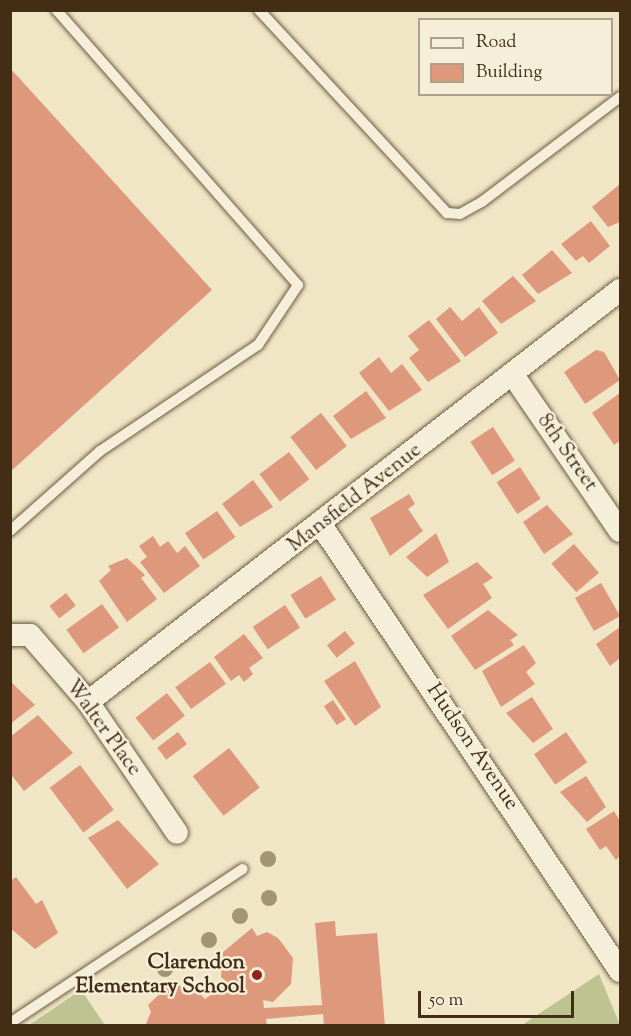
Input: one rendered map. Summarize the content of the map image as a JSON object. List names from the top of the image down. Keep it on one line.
{"streets":{"street":["8th Street","Mansfield Avenue","Walter Place","Hudson Avenue"]},"crossings":[["8th Street","Mansfield Avenue"],["Mansfield Avenue","Walter Place"],["Mansfield Avenue","Hudson Avenue"]],"places":["Clarendon Elementary School"],"legend":["Road","Building"],"scale_bar":"50 m"}
